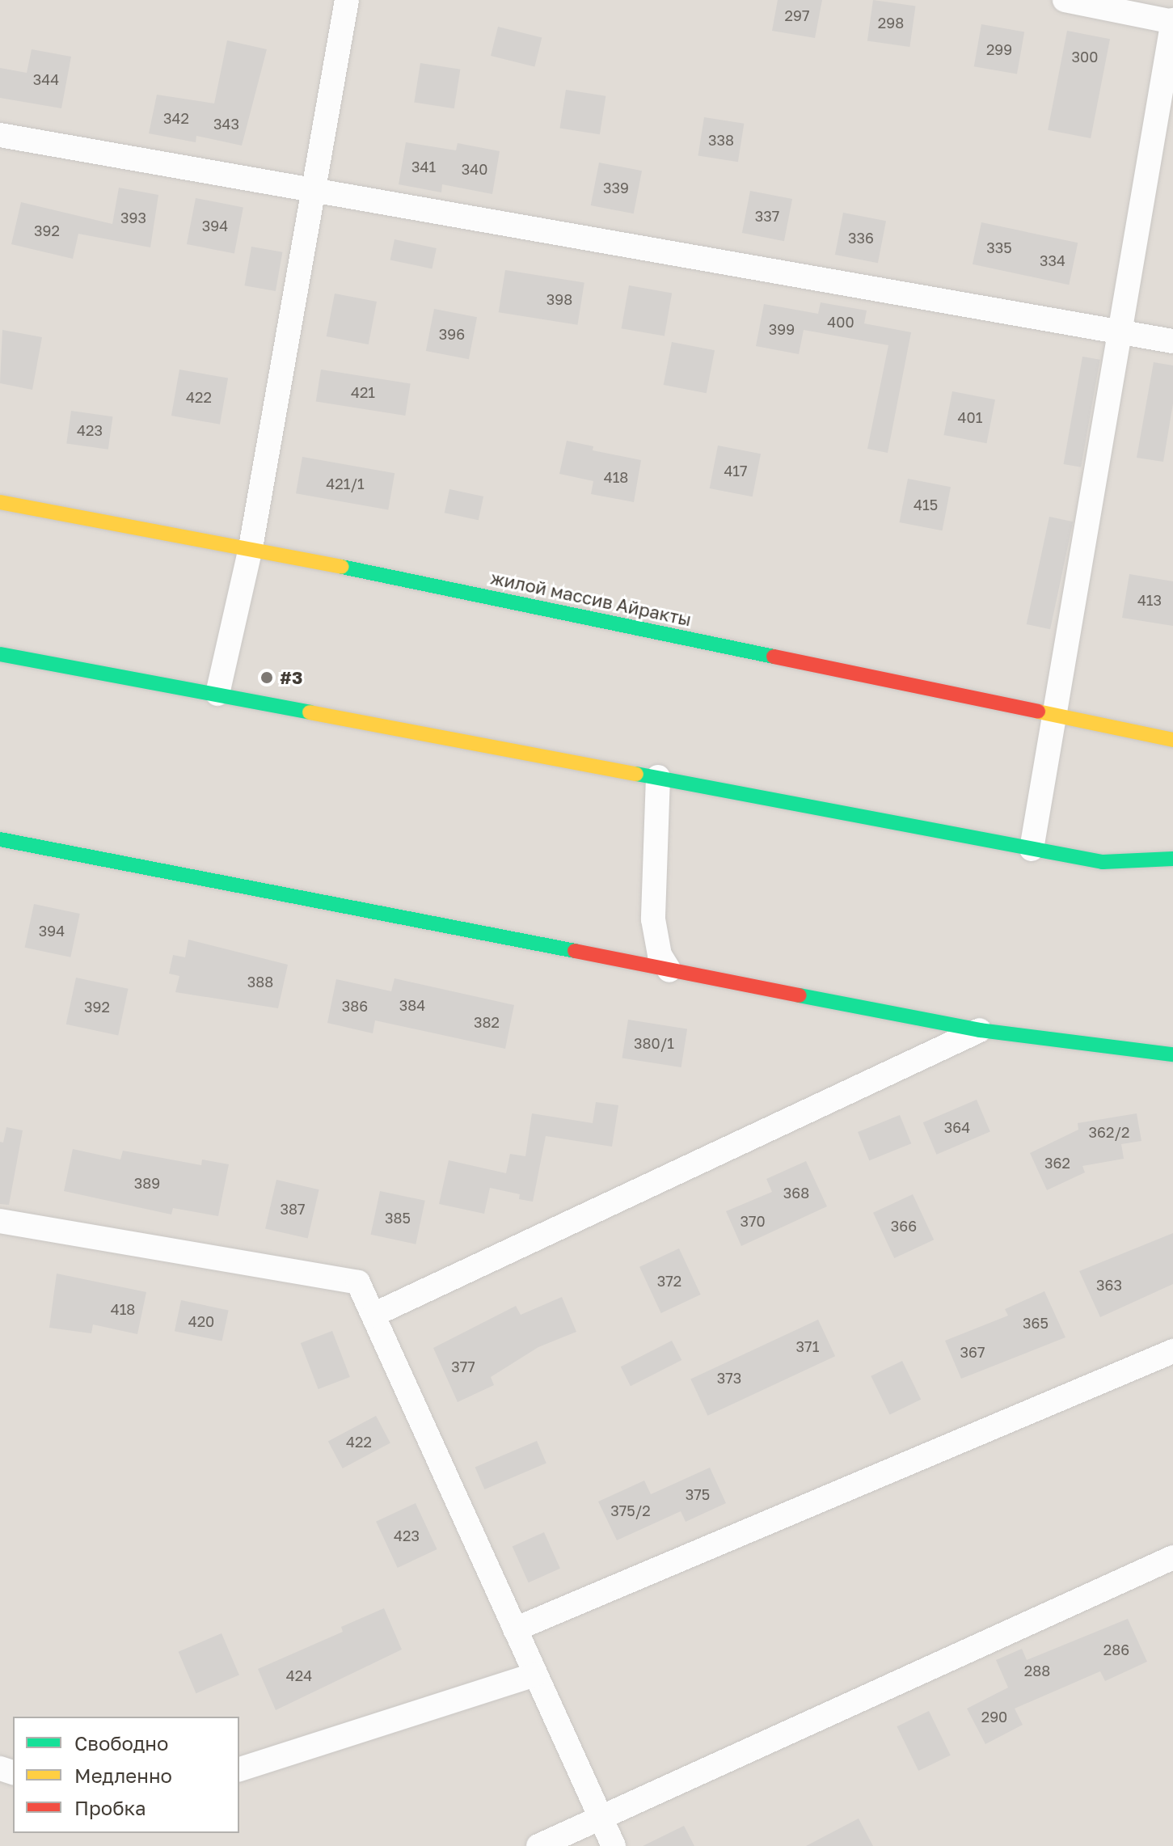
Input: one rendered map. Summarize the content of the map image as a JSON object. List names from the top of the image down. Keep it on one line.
{"streets":{"street":["жилой массив Айракты"]},"places":["#3"],"house_numbers":["297","298","299","300","344","342","343","338","341","340","339","337","393","394","392","336","335","334","398","400","399","396","421","422","401","423","417","418","421/1","415","413","394","388","384","386","392","382","380/1","364","362/2","362","389","368","387","385","370","366","372","363","418","420","365","371","367","377","373","422","375","375/2","423","286","288","424","290"],"legend":["Свободно","Медленно","Пробка"]}
